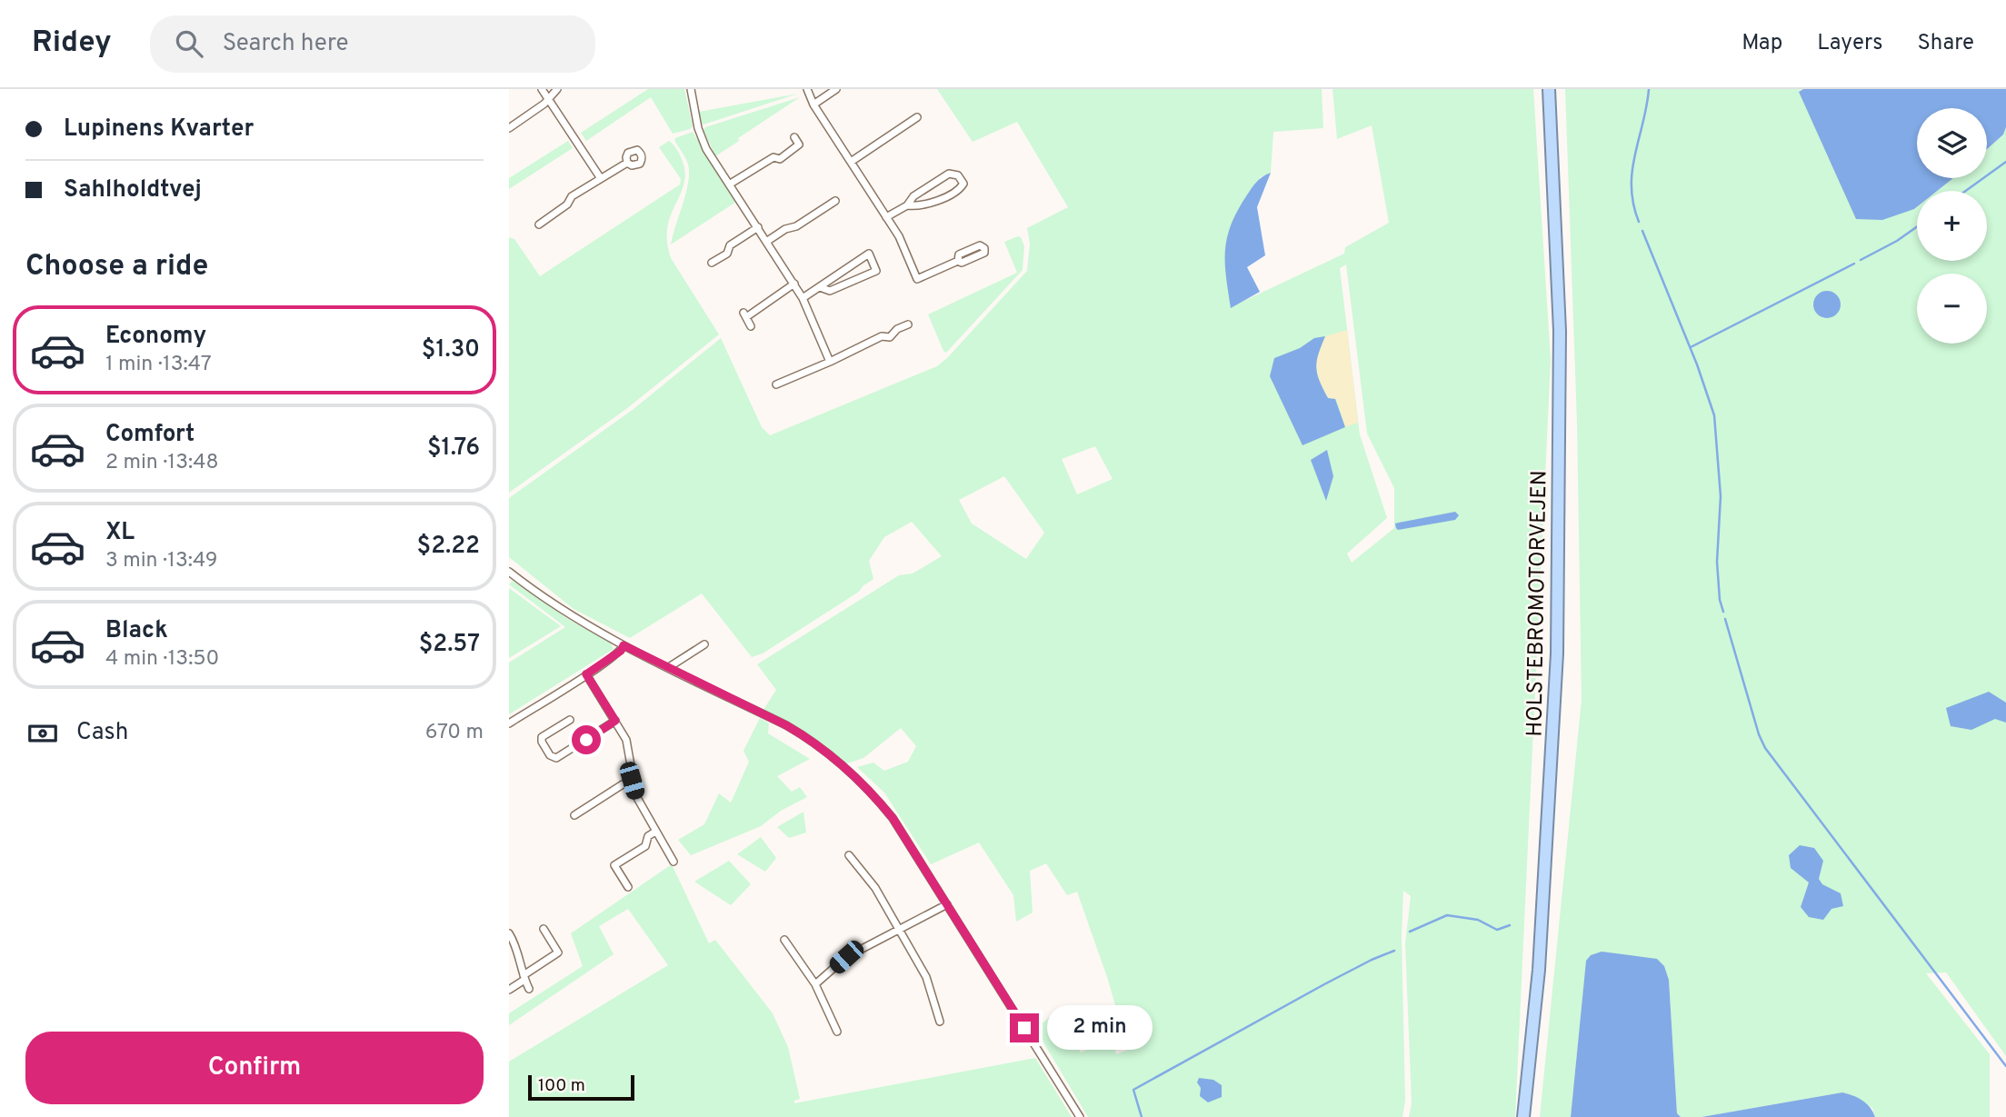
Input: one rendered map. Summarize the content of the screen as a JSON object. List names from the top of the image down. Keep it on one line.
{"streets":{"highway":["HOLSTEBROMOTORVEJEN"]},"scale_bar":"100 m","page":{"header":"Ridey","search":"Search here","nav":["Map","Layers","Share"],"banner":["Lupinens Kvarter","Sahlholdtvej"],"map_buttons":["+","−"],"heading":"Choose a ride","list":[{"name":"Economy","note":"1 min · 13:47","value":"$1.30"},{"name":"Comfort","note":"2 min · 13:48","value":"$1.76"},{"name":"XL","note":"3 min · 13:49","value":"$2.22"},{"name":"Black","note":"4 min · 13:50","value":"$2.57"}],"pay":["Cash","670 m"],"bubble":"2 min","buttons":"Confirm","scale":"100 m"}}
